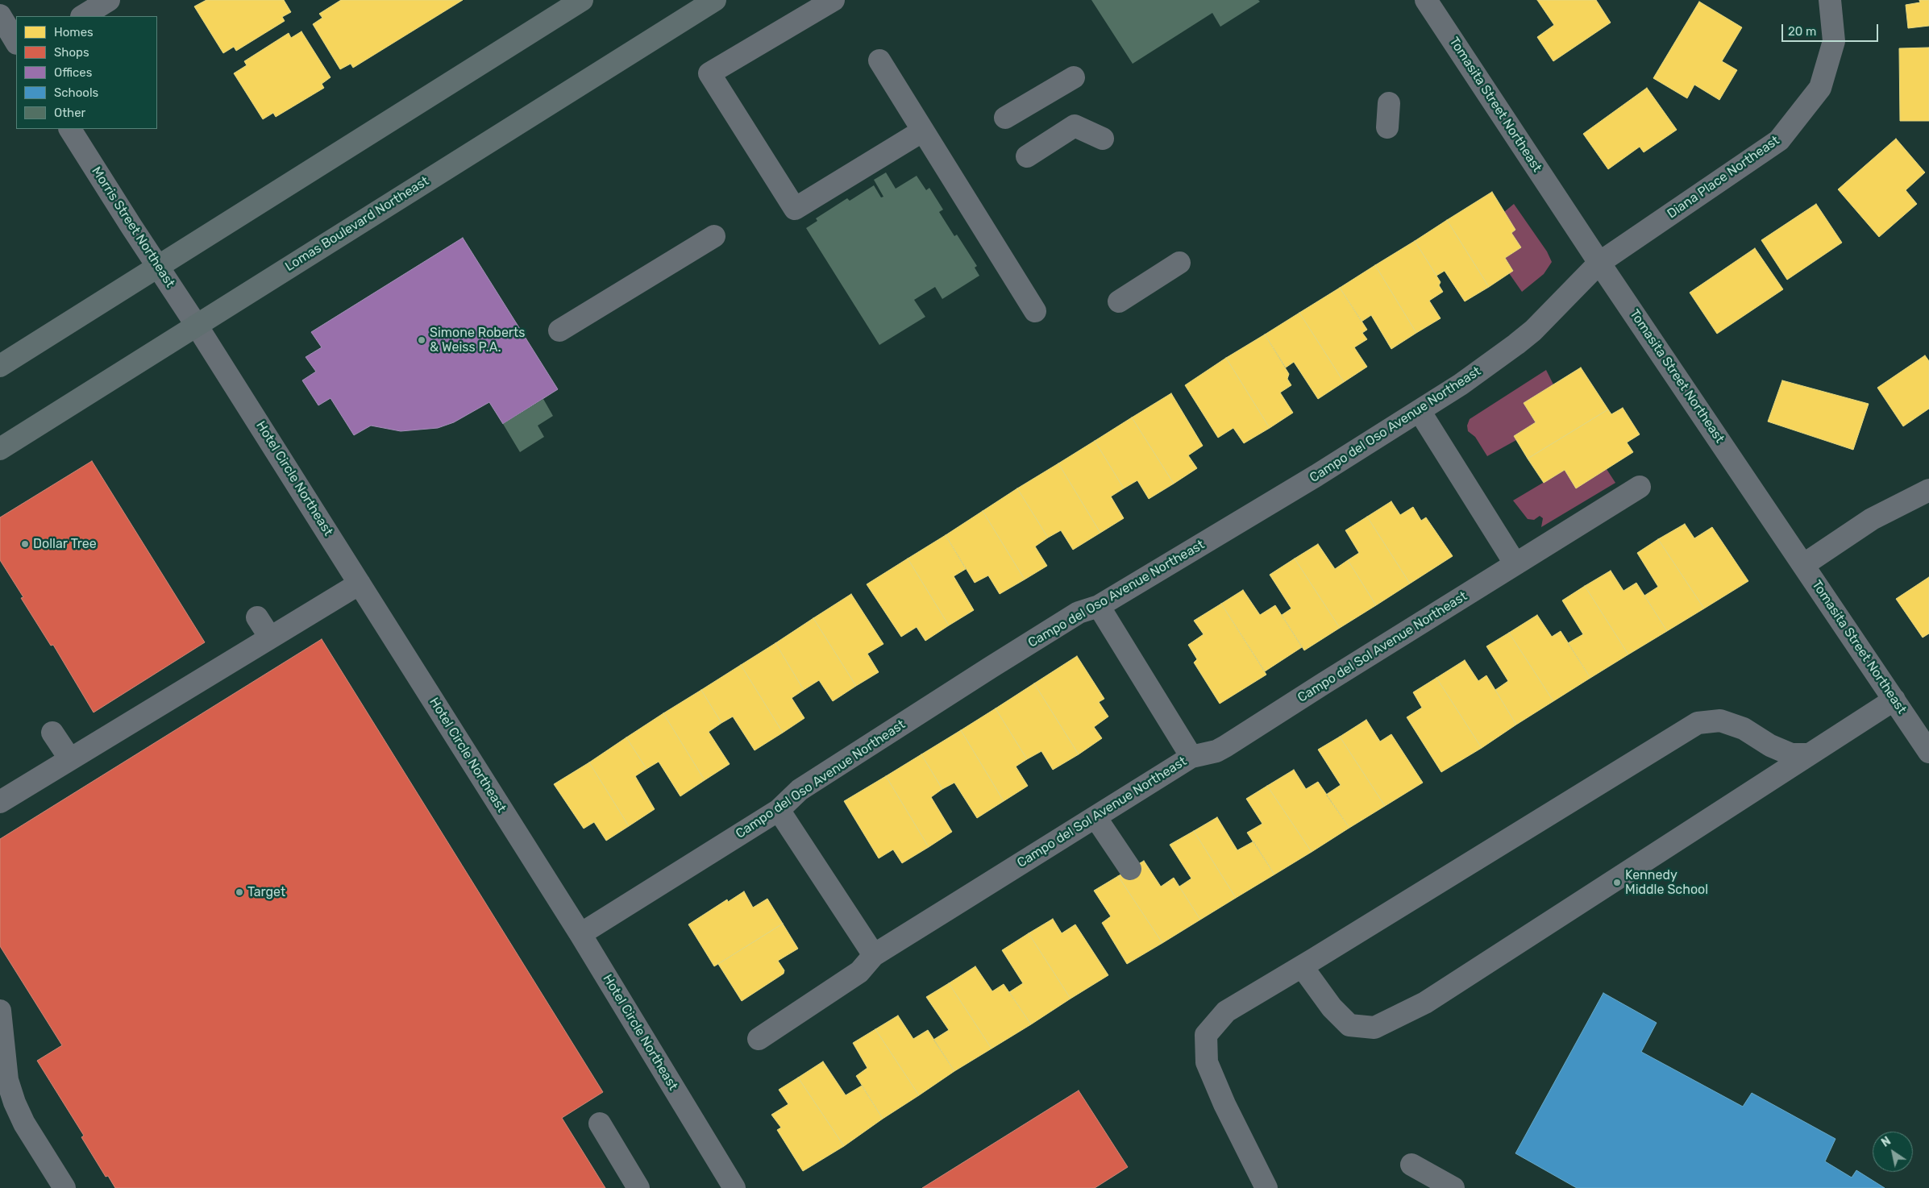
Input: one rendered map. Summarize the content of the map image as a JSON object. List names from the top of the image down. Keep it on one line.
{"streets":{"main road":["Lomas Boulevard Northeast"],"street":["Tomasita Street Northeast","Diana Place Northeast","Morris Street Northeast","Campo del Oso Avenue Northeast","Hotel Circle Northeast","Campo del Sol Avenue Northeast"]},"crossings":[["Tomasita Street Northeast","Diana Place Northeast"],["Tomasita Street Northeast","Campo del Oso Avenue Northeast"],["Diana Place Northeast","Campo del Oso Avenue Northeast"],["Lomas Boulevard Northeast","Morris Street Northeast"],["Lomas Boulevard Northeast","Hotel Circle Northeast"],["Morris Street Northeast","Hotel Circle Northeast"],["Campo del Oso Avenue Northeast","Hotel Circle Northeast"]],"places":["Simone Roberts & Weiss P.A.","Dollar Tree","Kennedy Middle School","Target"],"legend":["Homes","Shops","Offices","Schools","Other"],"scale_bar":"20 m","north":"top left"}
